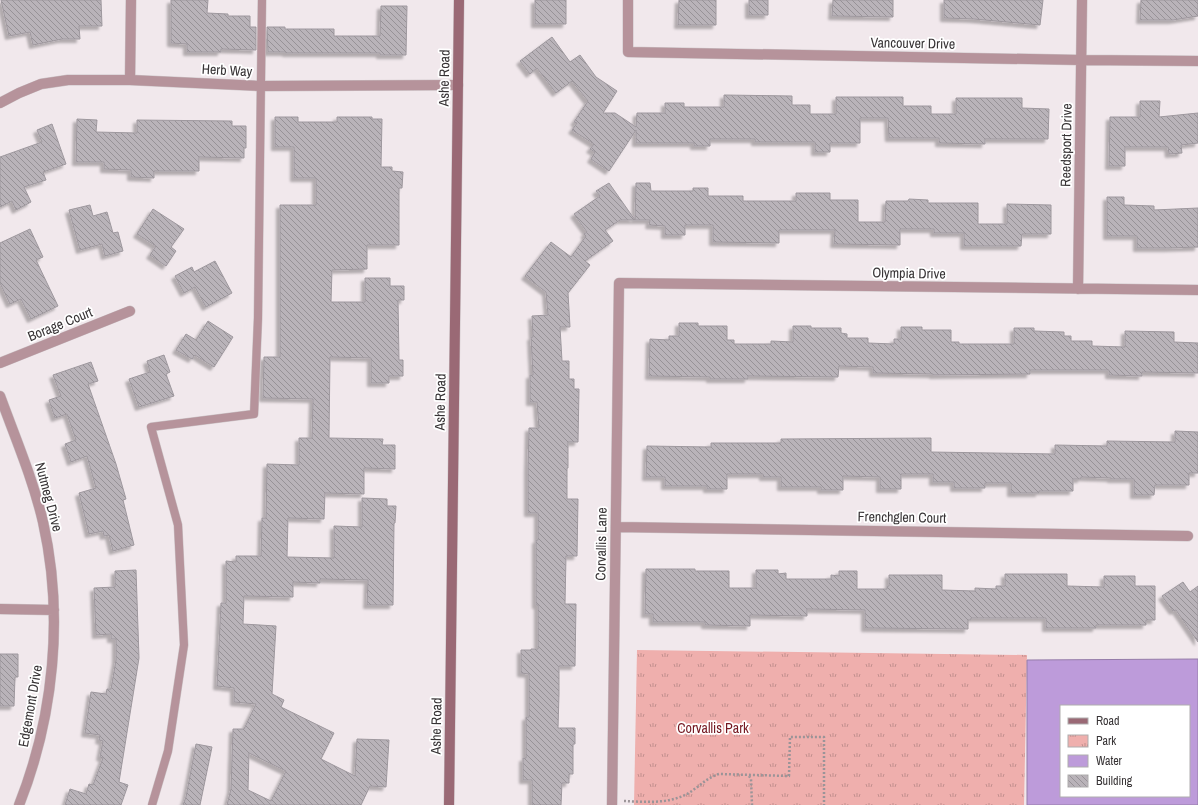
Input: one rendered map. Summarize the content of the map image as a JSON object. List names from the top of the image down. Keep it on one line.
{"streets":{"street":["Vancouver Drive","Herb Way","Ashe Road","Reedsport Drive","Olympia Drive","Borage Court","Nutmeg Drive","Frenchglen Court","Corvallis Lane","Edgemont Drive"]},"crossings":[["Vancouver Drive","Reedsport Drive"],["Herb Way","Ashe Road"],["Reedsport Drive","Olympia Drive"],["Olympia Drive","Corvallis Lane"],["Nutmeg Drive","Edgemont Drive"],["Frenchglen Court","Corvallis Lane"]],"parks":["Corvallis Park"],"legend":["Road","Park","Water","Building"]}
